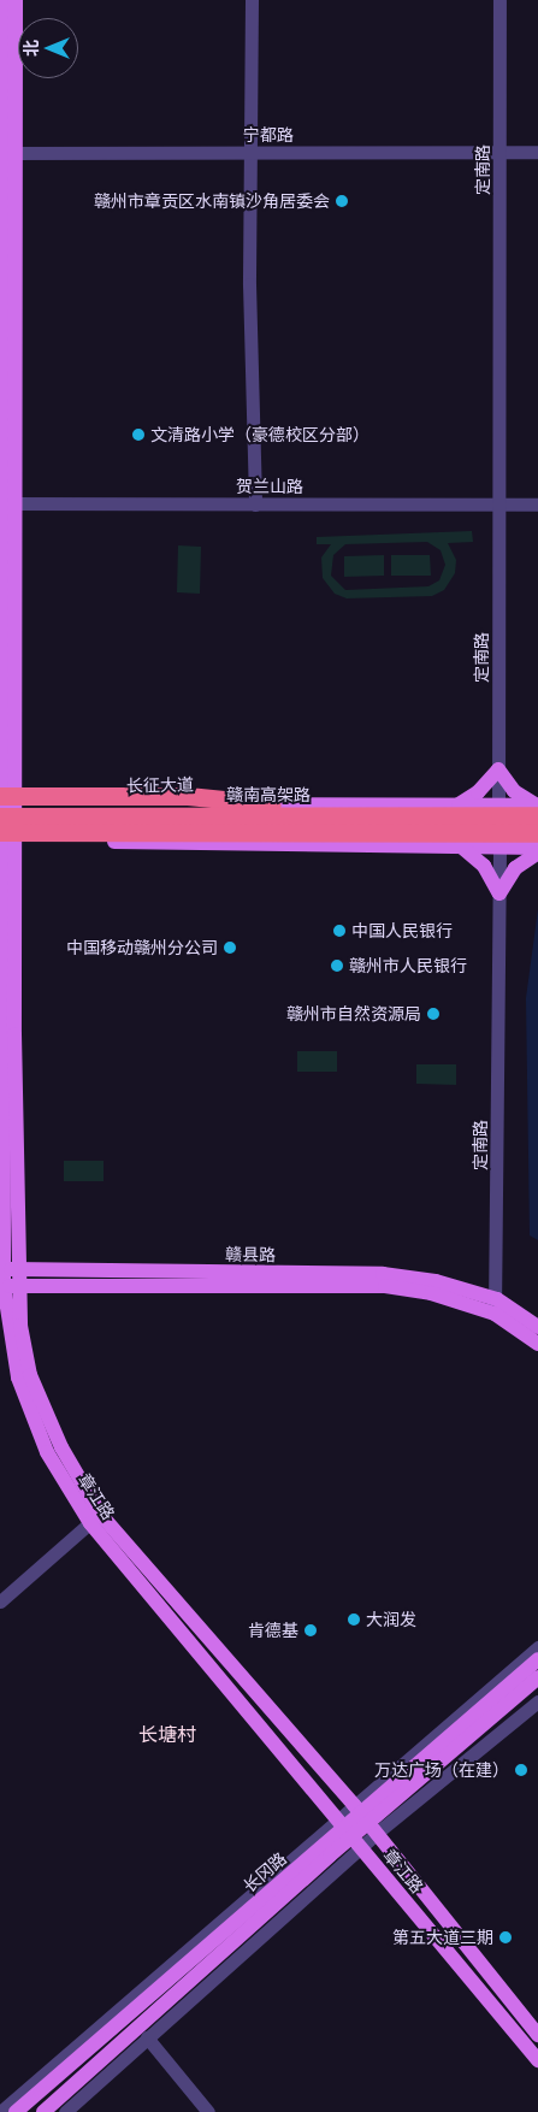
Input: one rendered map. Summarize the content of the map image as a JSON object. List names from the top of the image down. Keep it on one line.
{"streets":{"highway":["赣南高架路"],"main road":["长征大道","赣县路","章江路","长冈路"],"street":["宁都路","定南路","贺兰山路"]},"crossings":[["宁都路","定南路"],["宁都路","章江路"],["定南路","贺兰山路"],["定南路","长征大道"],["定南路","赣县路"],["贺兰山路","章江路"],["长征大道","赣南高架路"],["长征大道","章江路"],["赣南高架路","章江路"],["赣县路","章江路"],["章江路","长冈路"]],"districts":["长塘村"],"places":["赣州市章贡区水南镇沙角居委会","文清路小学（豪德校区分部）","中国人民银行","中国移动赣州分公司","赣州市人民银行","赣州市自然资源局","大润发","肯德基","万达广场（在建）","第五大道三期"],"north":"left"}
